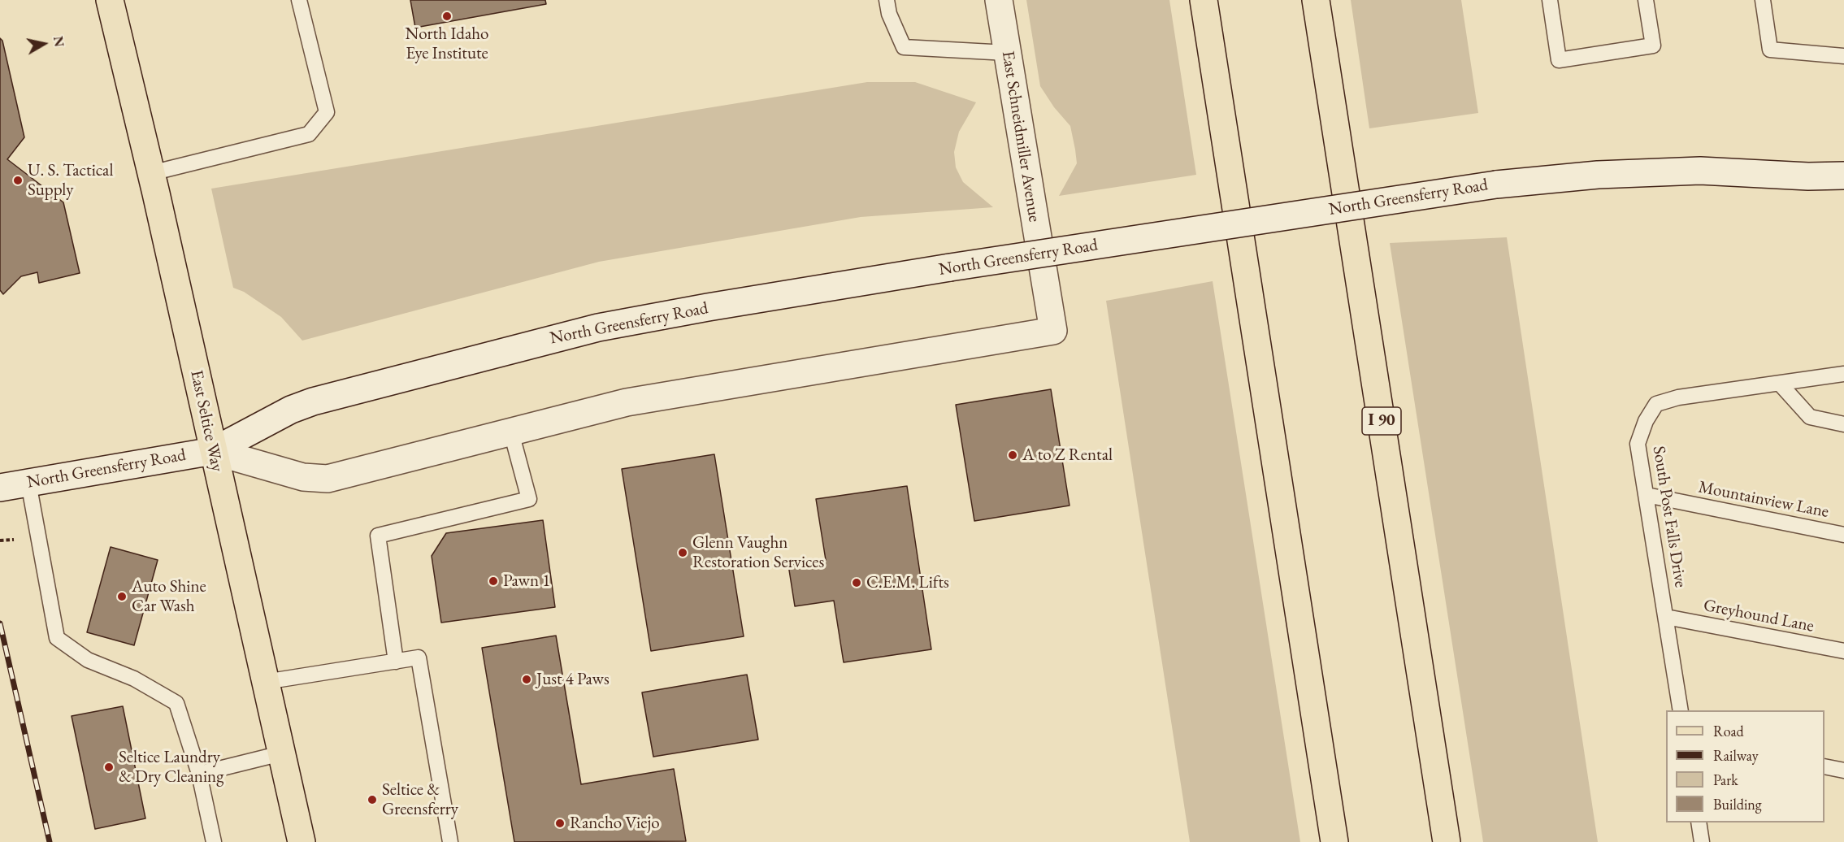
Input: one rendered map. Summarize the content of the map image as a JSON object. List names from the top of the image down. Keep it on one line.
{"streets":{"main road":["East Schneidmiller Avenue","North Greensferry Road","East Seltice Way","I 90"],"lane":["Mountainview Lane","South Post Falls Drive","Greyhound Lane"]},"crossings":[["East Schneidmiller Avenue","North Greensferry Road"],["North Greensferry Road","East Seltice Way"],["Mountainview Lane","South Post Falls Drive"],["South Post Falls Drive","Greyhound Lane"]],"places":["North Idaho Eye Institute","U. S. Tactical Supply","A to Z Rental","Glenn Vaughn Restoration Services","Pawn 1","C.E.M. Lifts","Auto Shine Car Wash","Just 4 Paws","Seltice Laundry & Dry Cleaning","Seltice & Greensferry","Rancho Viejo"],"legend":["Road","Railway","Park","Building"],"north":"right"}
